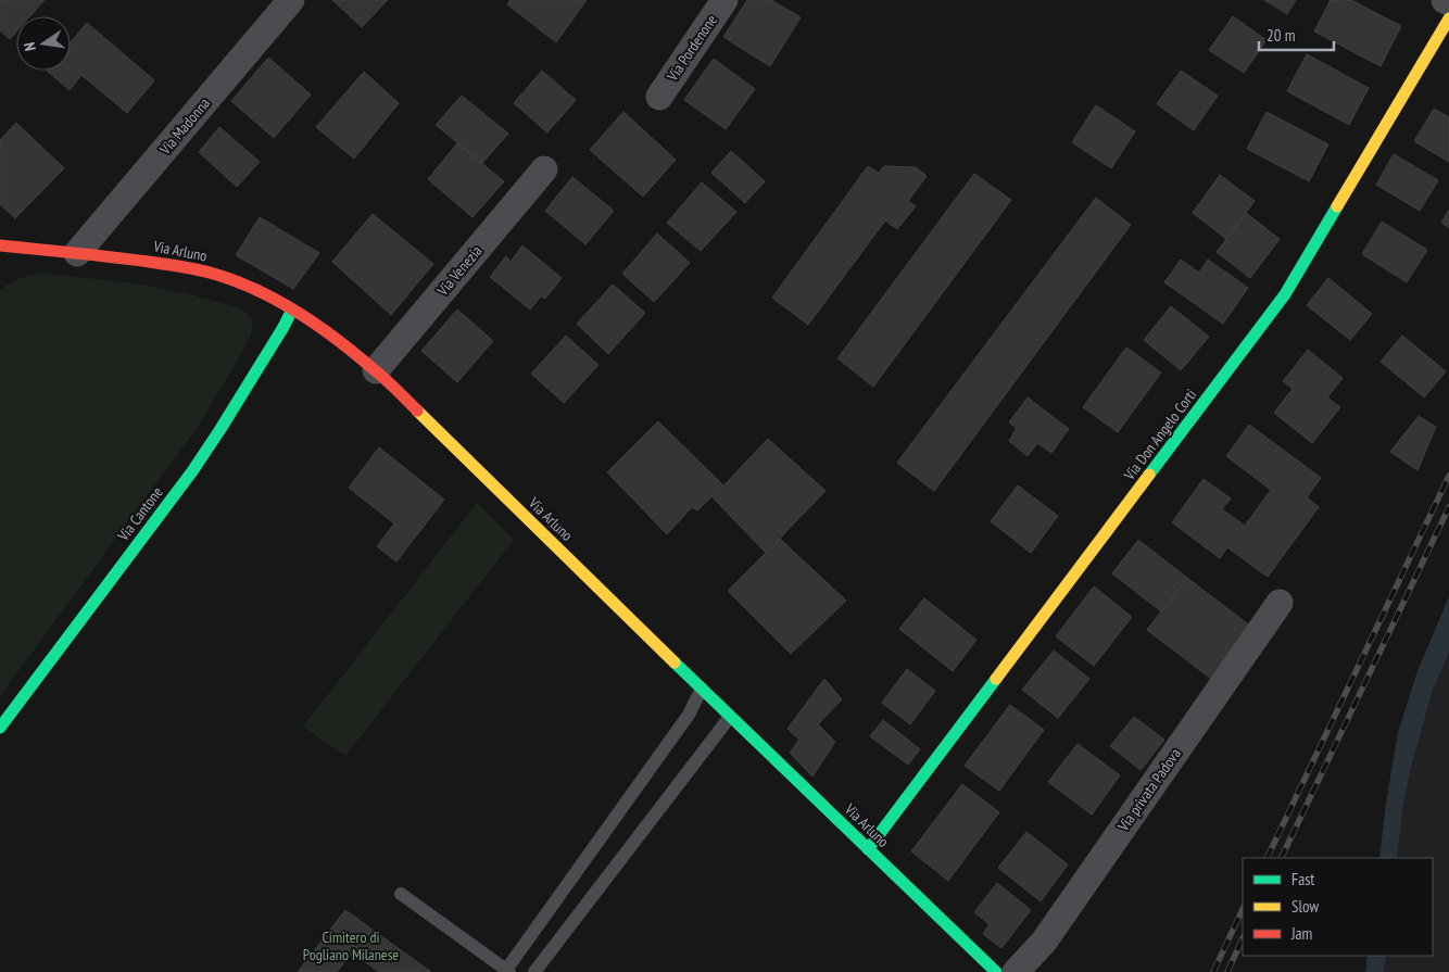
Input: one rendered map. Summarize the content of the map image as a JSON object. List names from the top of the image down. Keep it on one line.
{"streets":{"street":["Via Pordenone","Via Madonna","Via Arluno","Via Venezia","Via Don Angelo Corti","Via Cantone","Via privata Padova"]},"crossings":[["Via Madonna","Via Arluno"],["Via Arluno","Via Venezia"],["Via Arluno","Via Don Angelo Corti"],["Via Arluno","Via Cantone"]],"parks":["Cimitero di Pogliano Milanese"],"legend":["Fast","Slow","Jam"],"scale_bar":"20 m","north":"left"}
